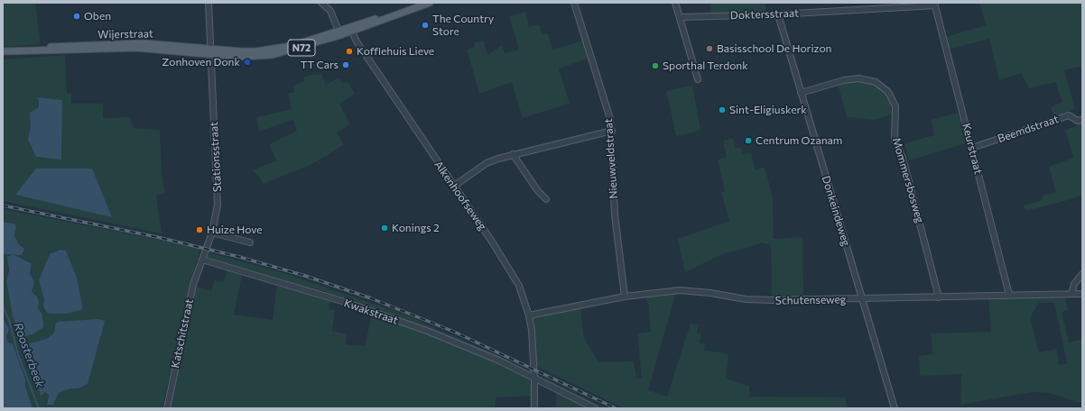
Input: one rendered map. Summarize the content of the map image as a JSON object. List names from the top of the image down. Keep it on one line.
{"streets":{"main road":["Wijerstraat","N72"],"street":["Doktersstraat","Beemdstraat","Keurstraat","Stationsstraat","Nieuwveldstraat","Mommersbosweg","Alkenhoofseweg","Donkeindeweg","Schutenseweg","Kwakstraat","Katschitstraat"]},"crossings":[["Doktersstraat","Keurstraat"],["Doktersstraat","Donkeindeweg"],["Wijerstraat","N72"],["Wijerstraat","Stationsstraat"],["N72","Stationsstraat"],["N72","Alkenhoofseweg"],["Beemdstraat","Keurstraat"],["Keurstraat","Schutenseweg"],["Stationsstraat","Kwakstraat"],["Stationsstraat","Katschitstraat"],["Nieuwveldstraat","Schutenseweg"],["Mommersbosweg","Donkeindeweg"],["Mommersbosweg","Schutenseweg"],["Alkenhoofseweg","Schutenseweg"],["Alkenhoofseweg","Kwakstraat"],["Donkeindeweg","Schutenseweg"],["Kwakstraat","Katschitstraat"]],"water":["Roosterbeek"],"places":["Oben","The Country Store","Basisschool De Horizon","Koffiehuis Lieve","Zonhoven Donk","TT Cars","Sporthal Terdonk","Sint-Eligiuskerk","Centrum Ozanam","Konings 2","Huize Hove"]}
